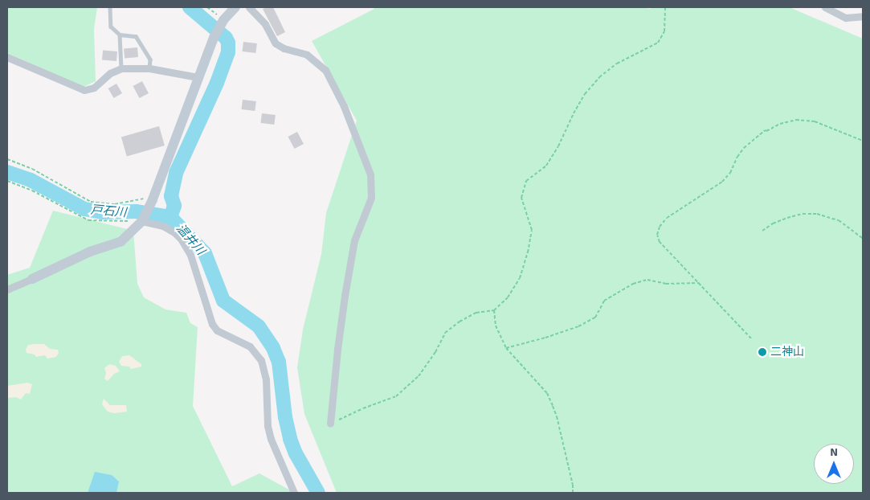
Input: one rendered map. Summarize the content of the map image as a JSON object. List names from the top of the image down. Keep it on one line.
{"water":["戸石川","温井川"],"places":["二神山"],"north":"top"}
